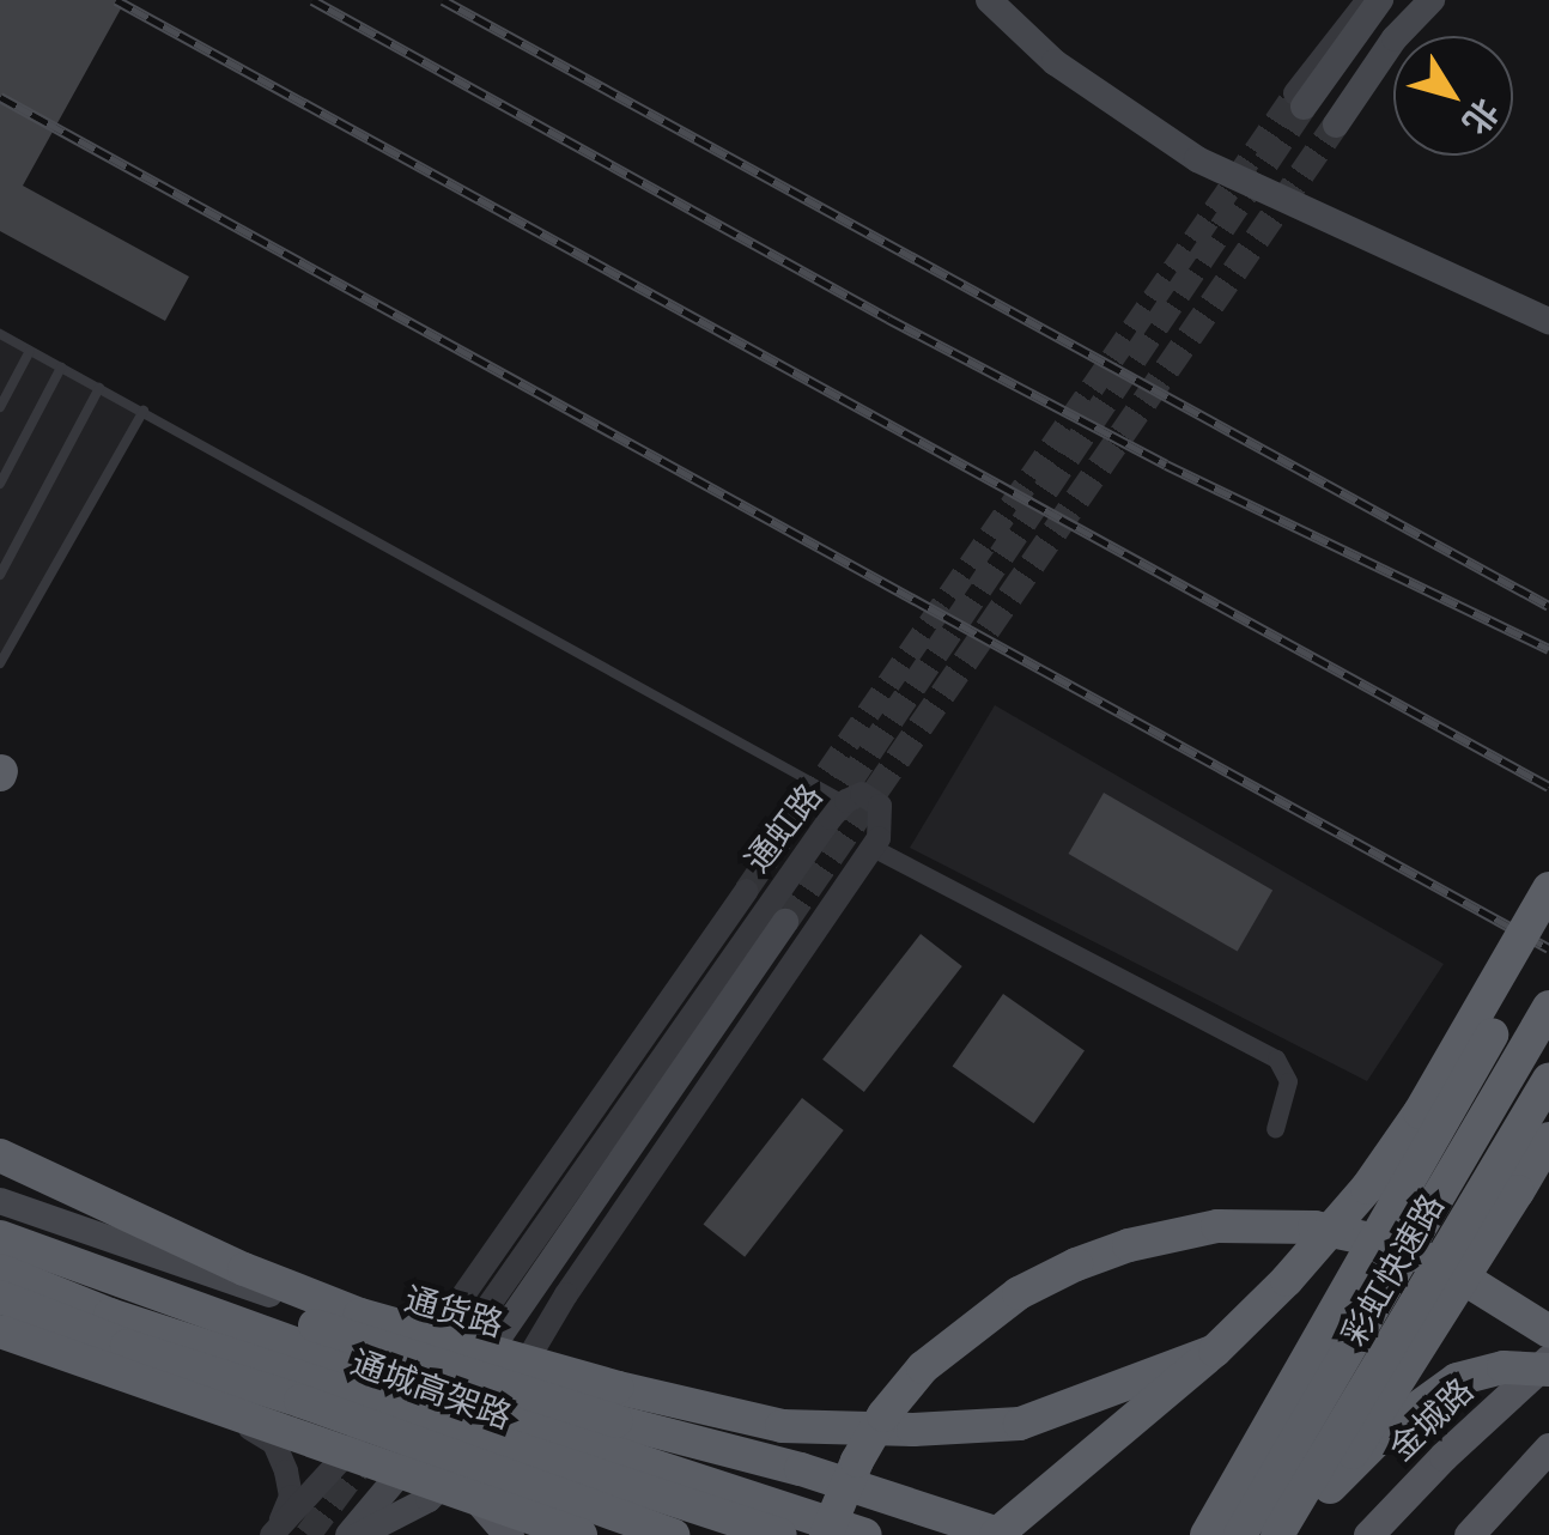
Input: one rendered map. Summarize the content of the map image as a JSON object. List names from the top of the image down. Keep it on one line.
{"streets":{"highway":["彩虹快速路","通城高架路"],"main road":["通虹路","通货路","金城路"]},"crossings":[["通虹路","通货路"]],"north":"bottom right"}
